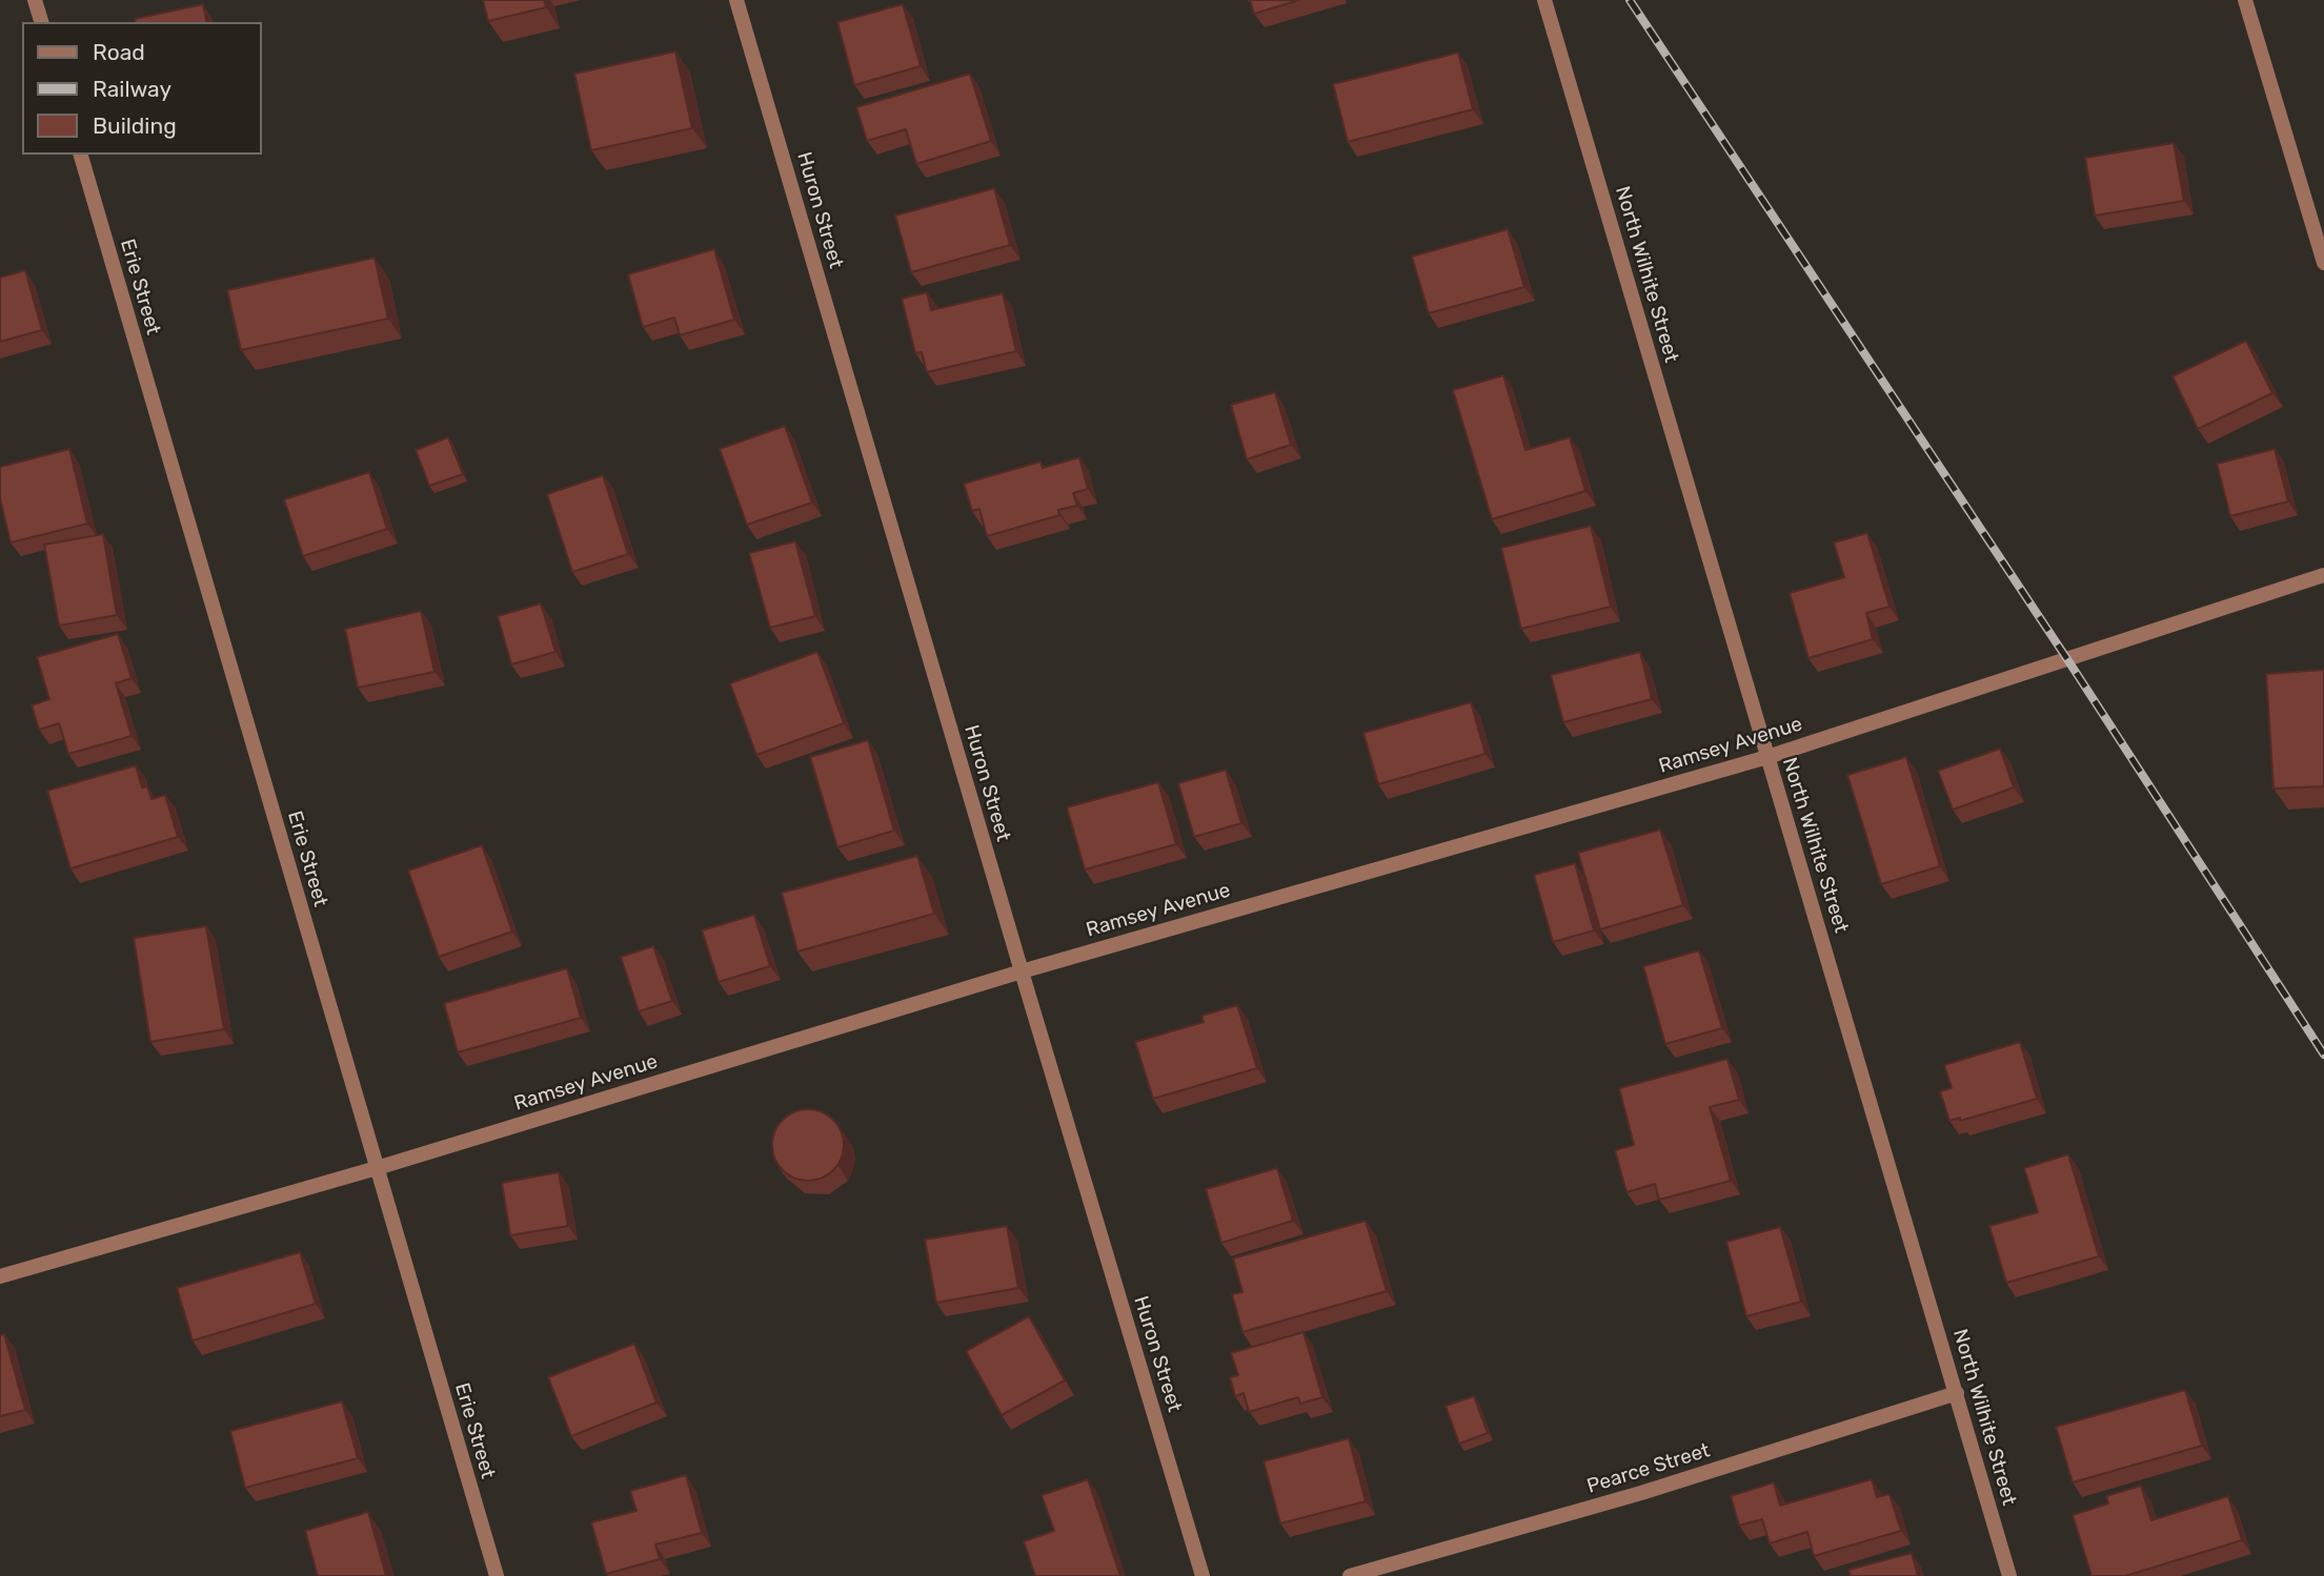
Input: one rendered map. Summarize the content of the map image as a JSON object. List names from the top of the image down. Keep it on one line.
{"streets":{"street":["Huron Street","North Wilhite Street","Erie Street","Ramsey Avenue","Pearce Street"]},"crossings":[["Huron Street","Ramsey Avenue"],["North Wilhite Street","Ramsey Avenue"],["North Wilhite Street","Pearce Street"],["Erie Street","Ramsey Avenue"]],"legend":["Road","Railway","Building"]}
